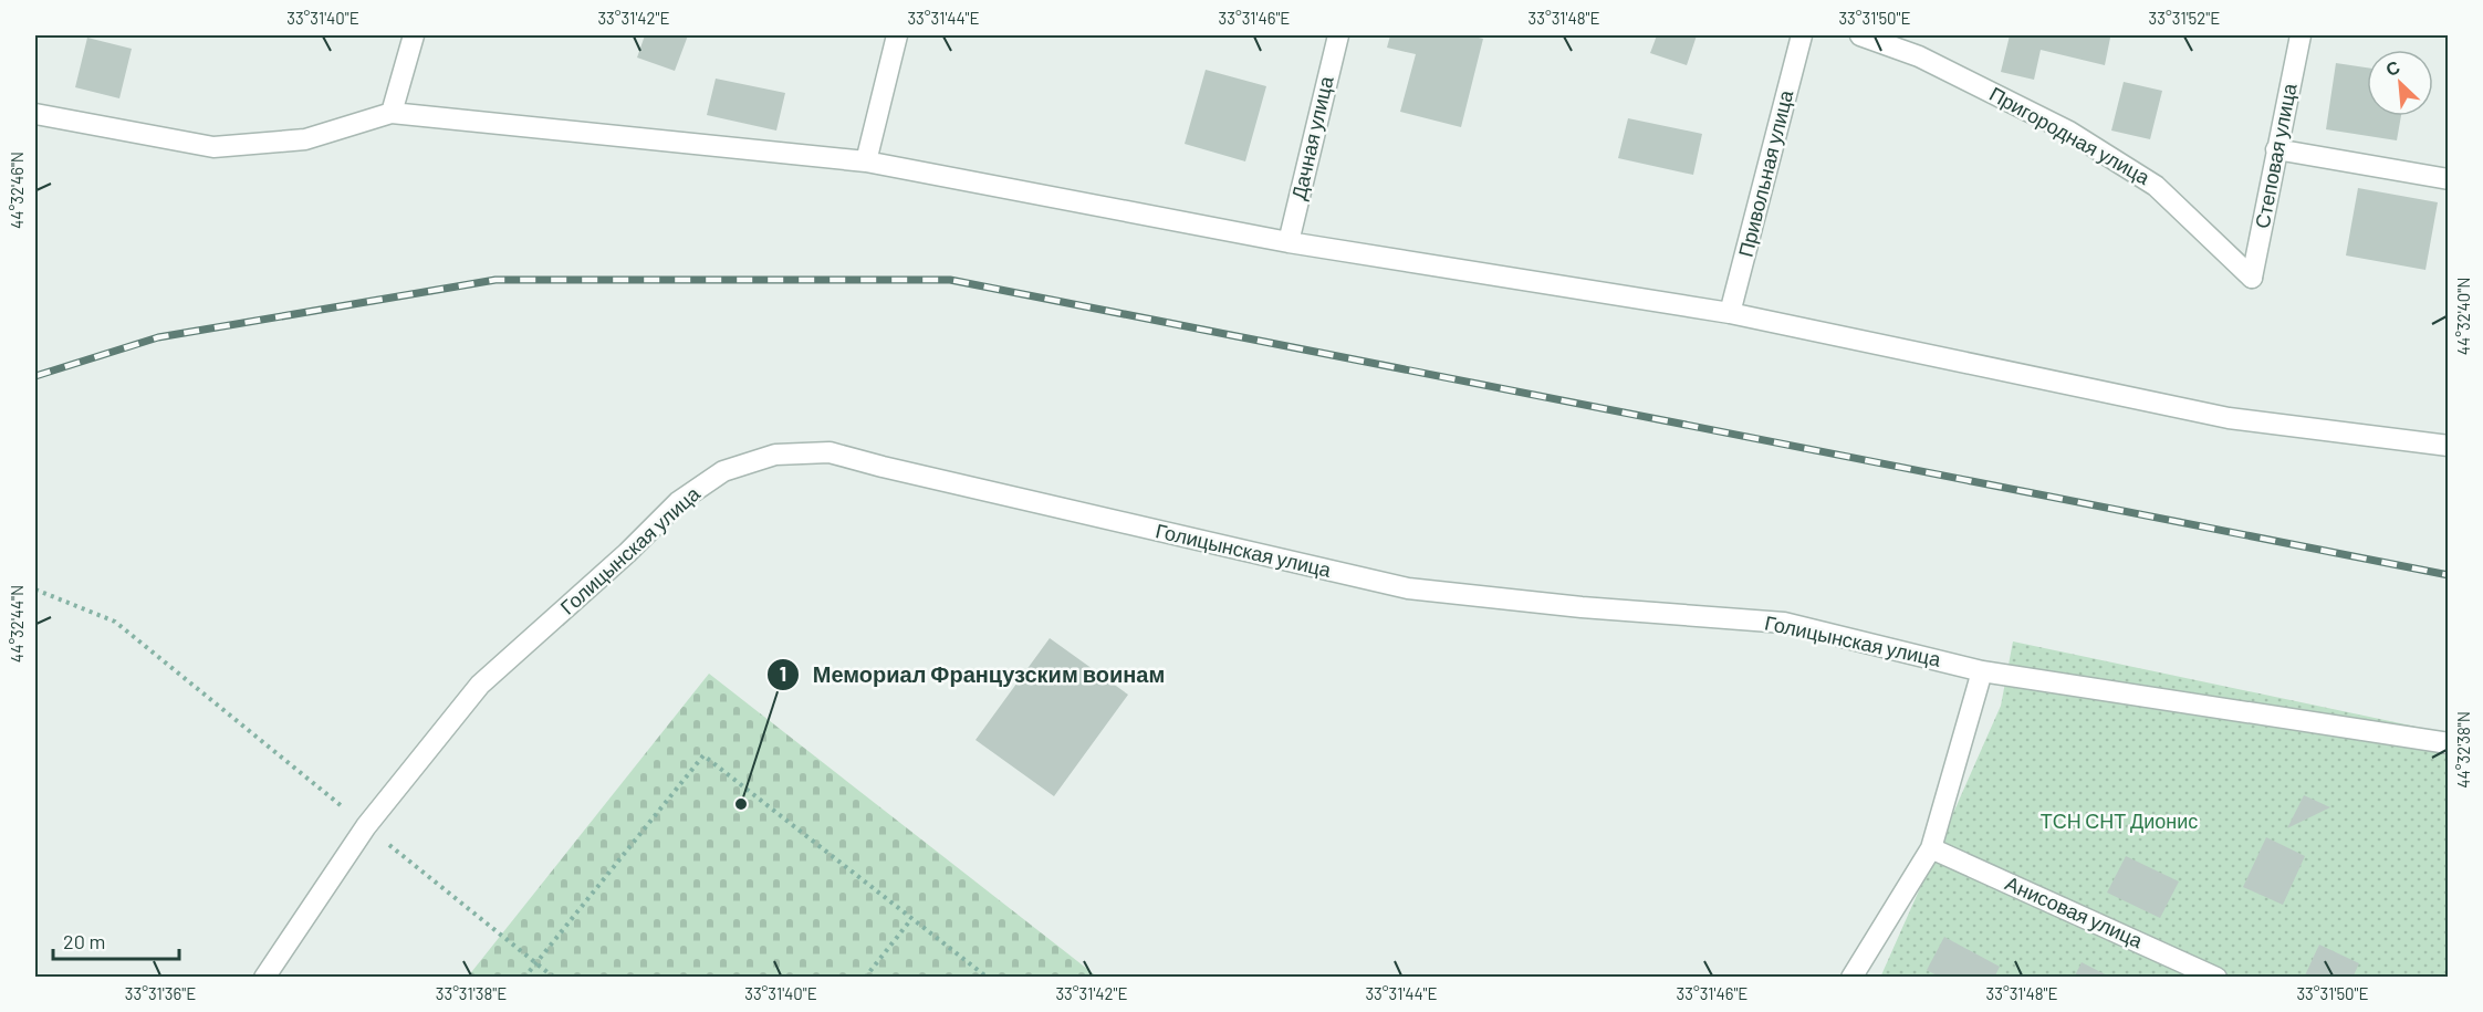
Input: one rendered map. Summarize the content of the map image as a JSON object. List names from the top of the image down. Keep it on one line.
{"streets":{"street":["Пригородная улица","Дачная улица","Степовая улица","Привольная улица","Голицынская улица","Анисовая улица"]},"crossings":[["Пригородная улица","Степовая улица"]],"parks":["ТСН СНТ Дионис"],"places":["Мемориал Французским воинам"],"scale_bar":"20 m","north":"top left","coordinates":["33°31'40\"E","33°31'42\"E","33°31'44\"E","33°31'46\"E","33°31'48\"E","33°31'50\"E","33°31'52\"E","44°32'46\"N","44°32'40\"N","44°32'44\"N","44°32'38\"N","33°31'36\"E","33°31'38\"E"]}
